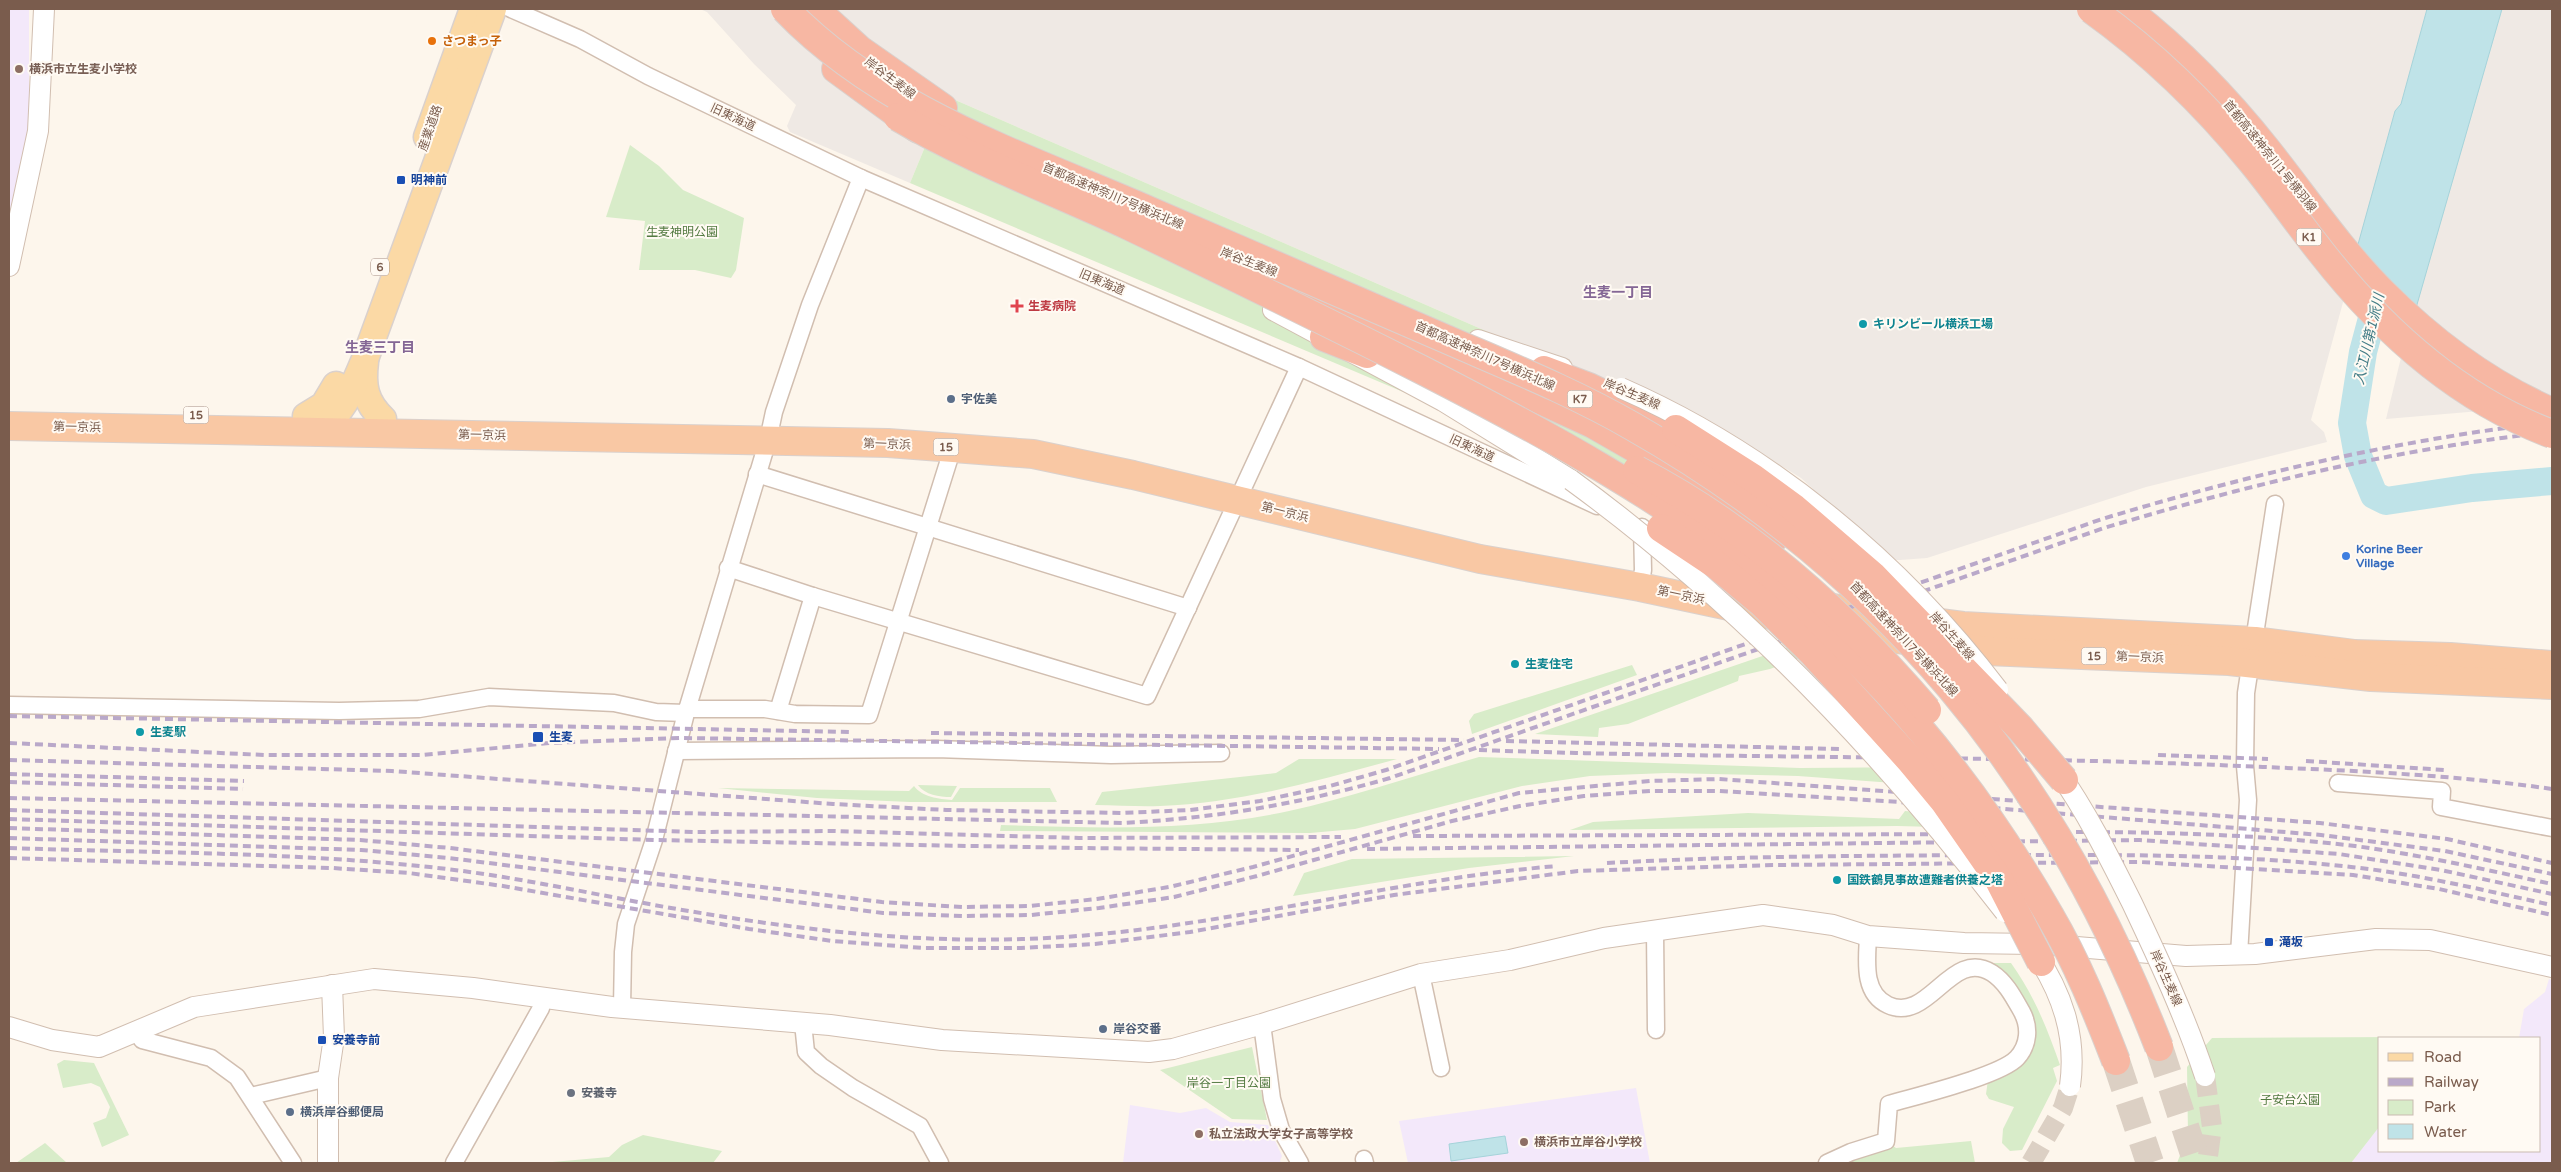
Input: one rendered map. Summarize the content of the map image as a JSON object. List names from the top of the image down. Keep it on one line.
{"streets":{"highway":["首都高速神奈川1号横羽線","首都高速神奈川7号横浜北線","K1","K7","15","第一京浜"],"main road":["産業道路","6"],"street":["岸谷生麦線","旧東海道"]},"crossings":[["岸谷生麦線","首都高速神奈川7号横浜北線"],["旧東海道","第一京浜"],["産業道路","第一京浜"]],"districts":["生麦一丁目","生麦三丁目"],"water":["入江川第1派川"],"parks":["生麦神明公園","岸谷一丁目公園","子安台公園"],"places":{"other":["さつまっ子","横浜市立生麦小学校","キリンビール横浜工場","宇佐美","Korine Beer Village","生麦住宅","生麦駅","国鉄鶴見事故遭難者供養之塔","岸谷交番","安養寺","横浜岸谷郵便局","私立法政大学女子高等学校","横浜市立岸谷小学校"],"transit":["明神前","生麦","滝坂","安養寺前"],"health":["生麦病院"]},"legend":["Road","Railway","Park","Water"]}
